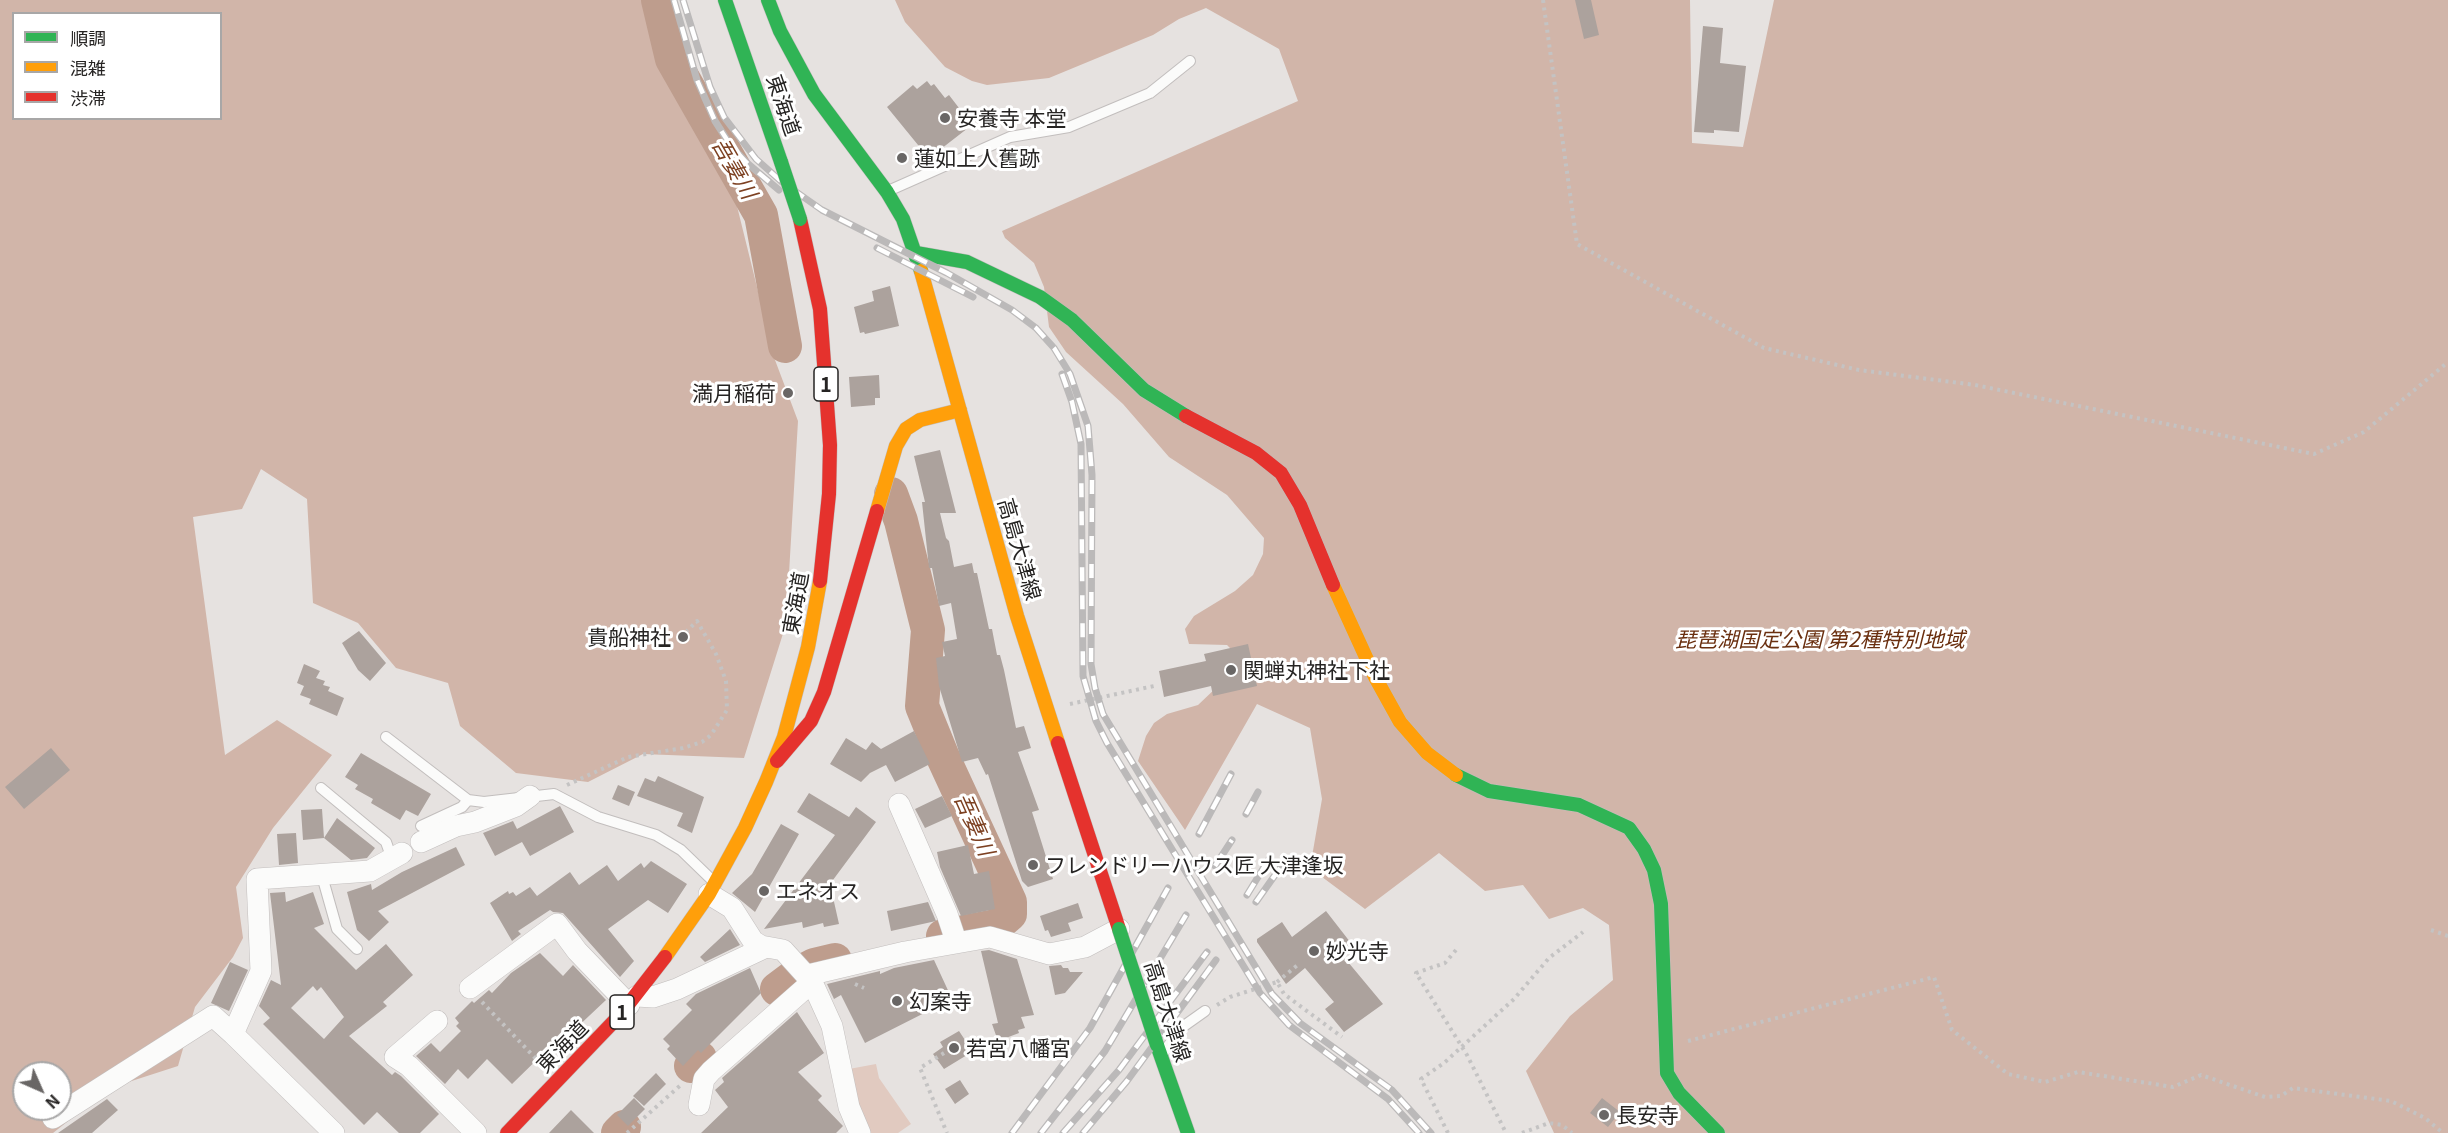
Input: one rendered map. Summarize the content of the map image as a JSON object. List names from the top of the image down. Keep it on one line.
{"streets":{"main road":["東海道","1","高島大津線"]},"water":["吾妻川"],"parks":["琵琶湖国定公園 第2種特別地域"],"places":["安養寺 本堂","蓮如上人舊跡","満月稲荷","貴船神社","関蝉丸神社下社","フレンドリーハウス匠 大津逢坂","エネオス","妙光寺","幻案寺","若宮八幡宮","長安寺"],"legend":["順調","混雑","渋滞"],"north":"bottom right"}
